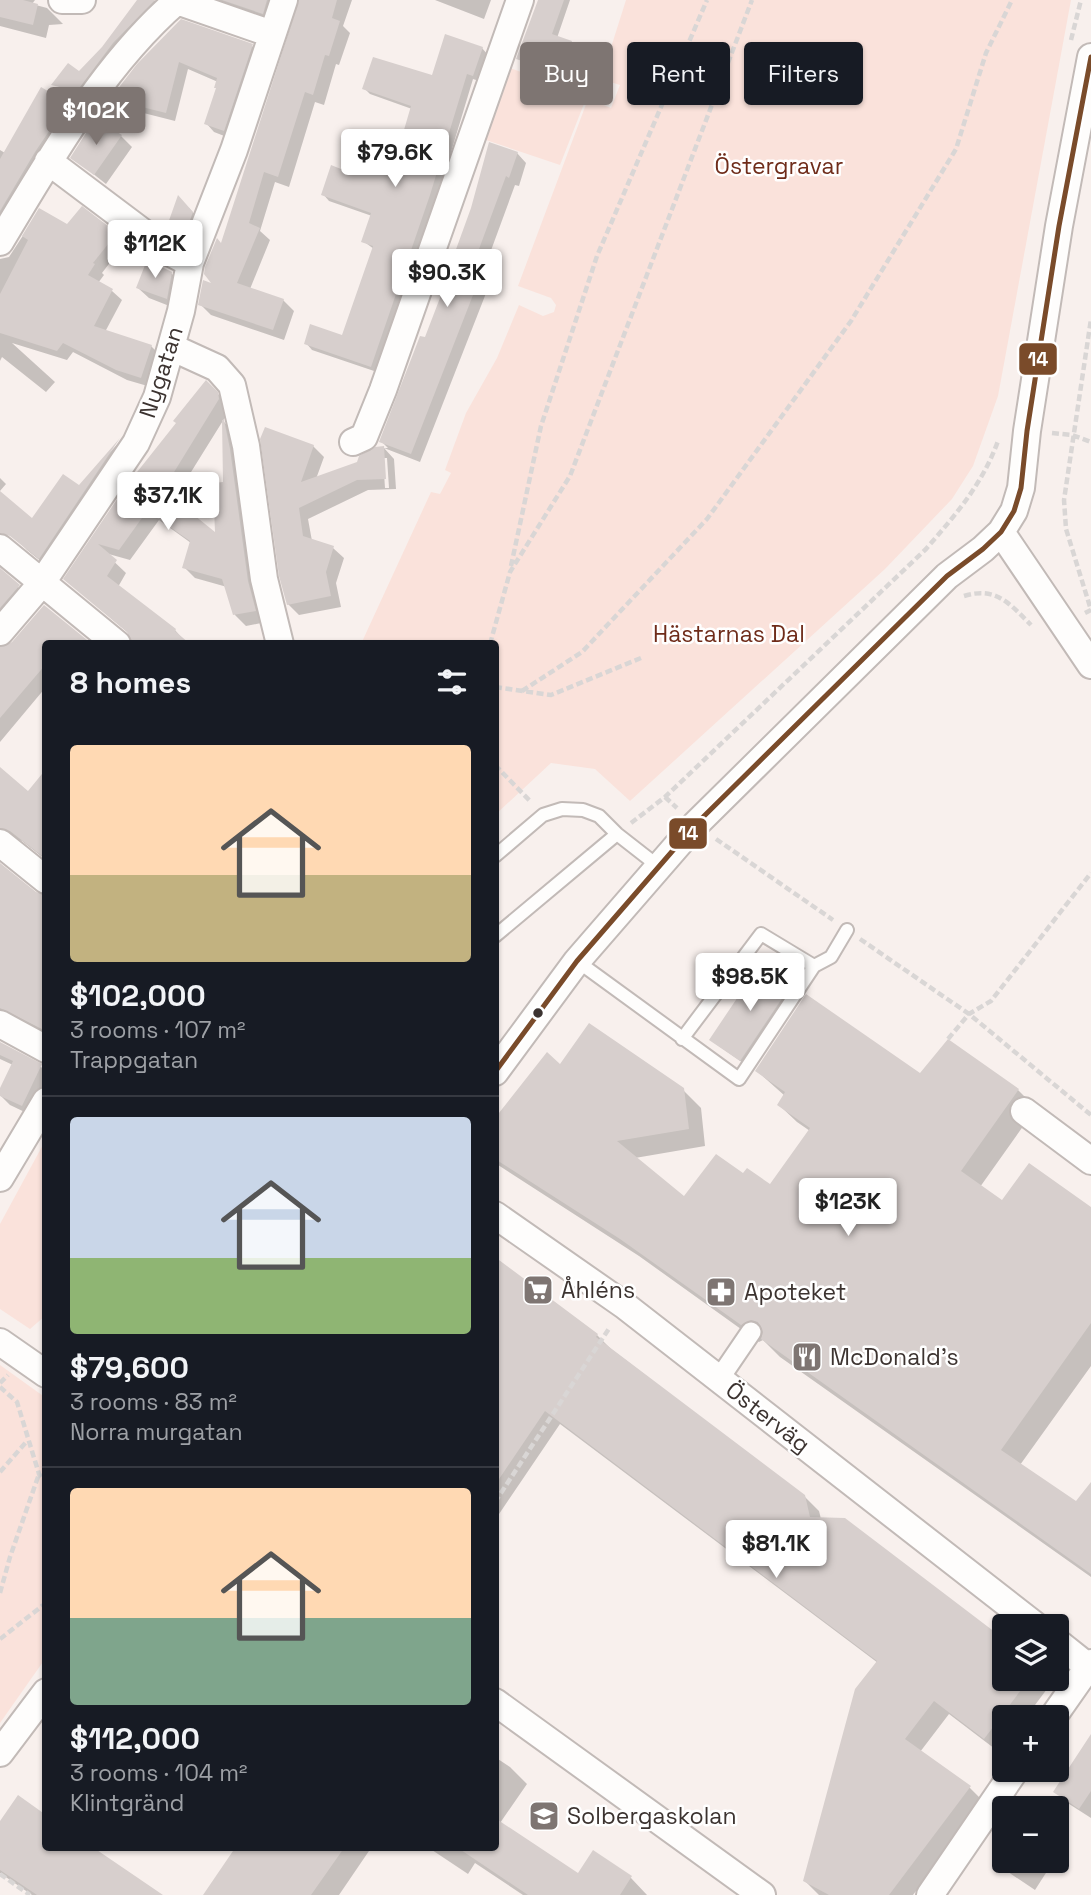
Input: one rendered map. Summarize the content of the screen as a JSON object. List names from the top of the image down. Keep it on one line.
{"streets":{"street":["Nygatan","Österväg"]},"parks":["Östergravar","Hästarnas Dal"],"places":{"supermarket":["Åhléns"],"pharmacy":["Apoteket"],"restaurant":["McDonald's"],"school or university":["Solbergaskolan"]},"lines":["transit line 14"],"page":{"chip":["Buy","Rent","Filters"],"price":["$102K","$79.6K","$112K","$90.3K","$37.1K","$98.5K","$123K","$81.1K"],"heading":"8 homes","list":[{"name":"$102,000","note":"3 rooms · 107 m² · Trappgatan"},{"name":"$79,600","note":"3 rooms · 83 m² · Norra murgatan"},{"name":"$112,000","note":"3 rooms · 104 m² · Klintgränd"}],"map_buttons":["+","−"]}}
